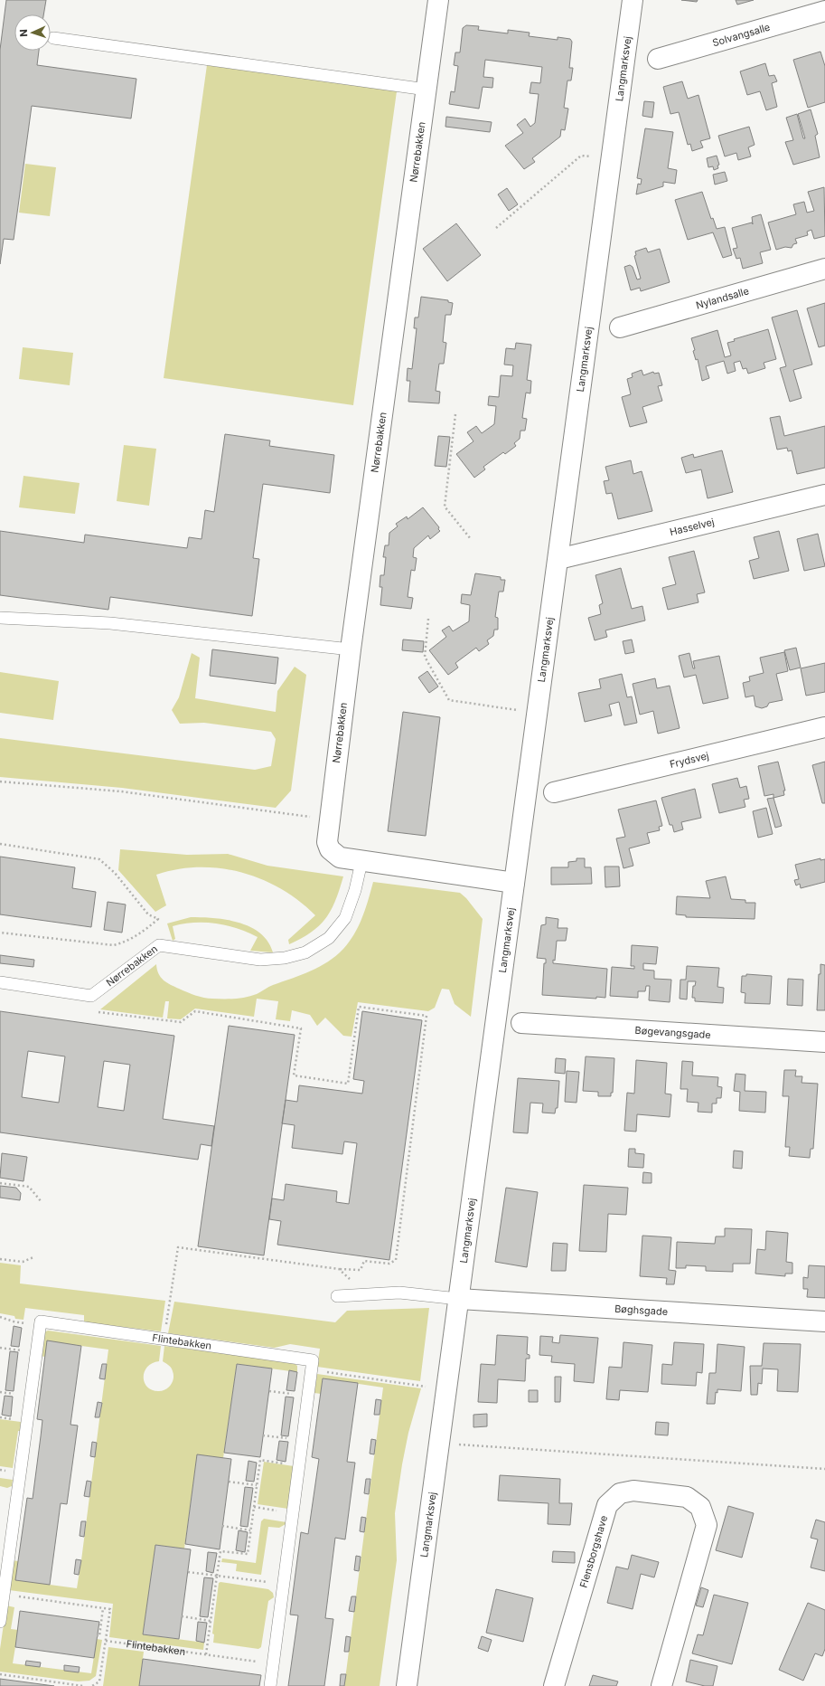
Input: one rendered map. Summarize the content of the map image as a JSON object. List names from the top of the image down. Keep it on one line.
{"streets":{"street":["Solvangsalle","Langmarksvej","Nørrebakken","Nylandsalle","Hasselvej","Frydsvej","Bøgevangsgade","Bøghsgade","Flensborgshave"],"lane":["Flintebakken"]},"crossings":[["Langmarksvej","Nørrebakken"],["Langmarksvej","Hasselvej"],["Langmarksvej","Bøghsgade"]],"north":"left"}
